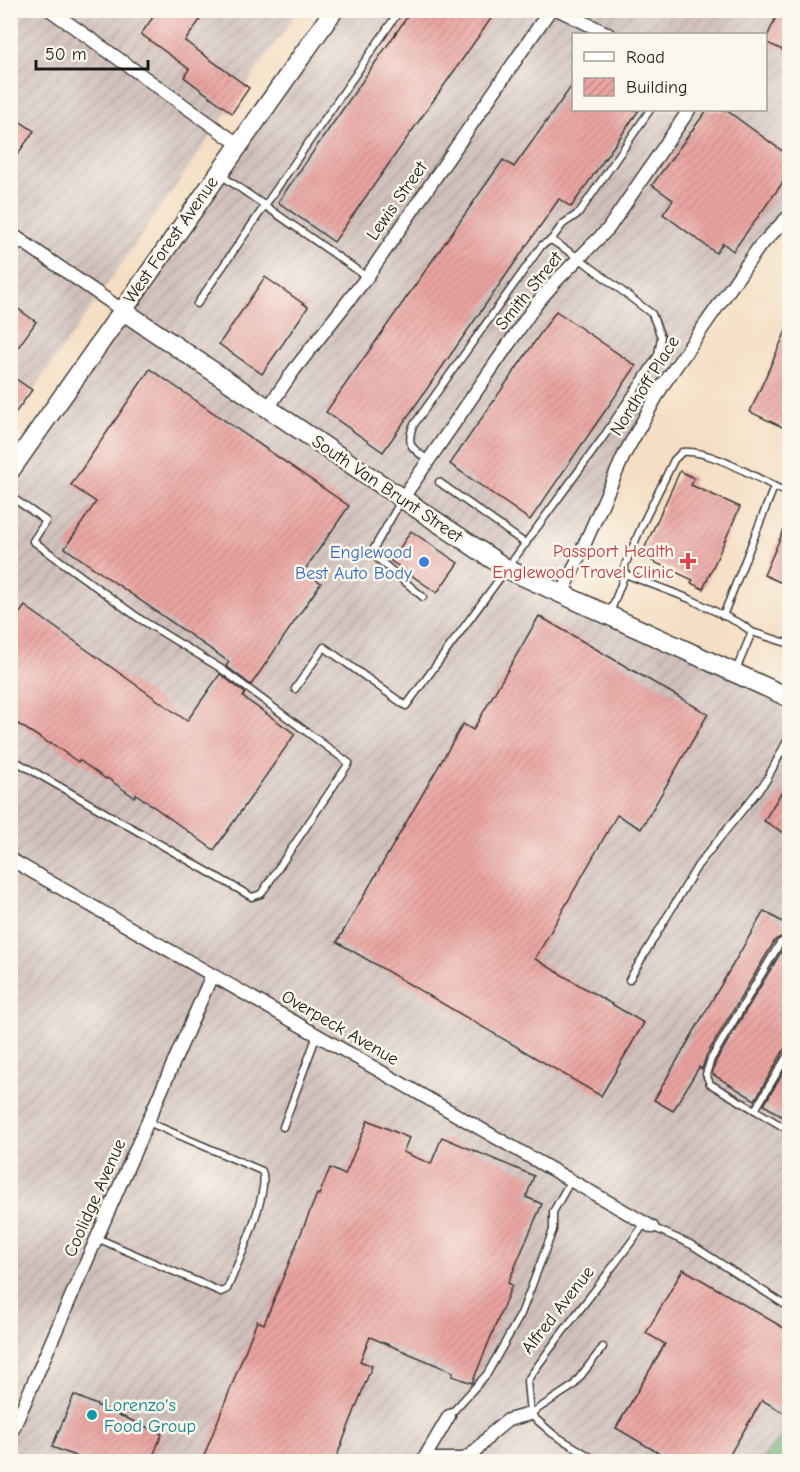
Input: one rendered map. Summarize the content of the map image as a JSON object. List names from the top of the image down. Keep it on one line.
{"streets":{"street":["Lewis Street","West Forest Avenue","Smith Street","Nordhoff Place","South Van Brunt Street","Overpeck Avenue","Coolidge Avenue"],"lane":["Alfred Avenue"]},"crossings":[["Lewis Street","South Van Brunt Street"],["West Forest Avenue","South Van Brunt Street"],["Smith Street","South Van Brunt Street"],["Nordhoff Place","South Van Brunt Street"],["Overpeck Avenue","Coolidge Avenue"],["Overpeck Avenue","Alfred Avenue"]],"places":{"health":["Passport Health Englewood Travel Clinic"],"other":["Englewood Best Auto Body","Lorenzo's Food Group"]},"legend":["Road","Building"],"scale_bar":"50 m"}
